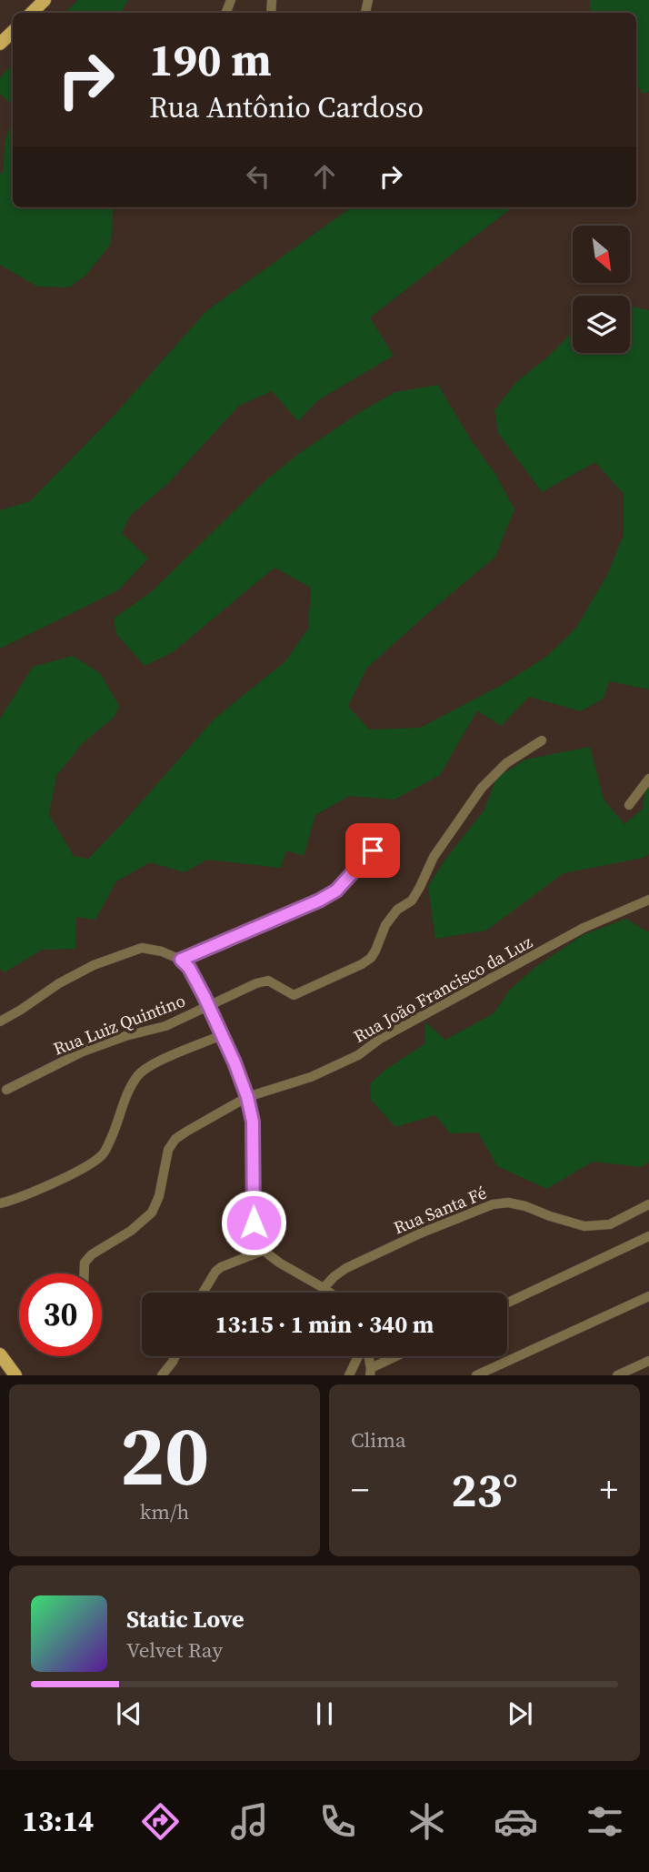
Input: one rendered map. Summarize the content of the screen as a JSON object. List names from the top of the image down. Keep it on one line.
{"streets":{"street":["Rua João Francisco da Luz","Rua Luiz Quintino","Rua Santa Fé"]},"north":"bottom right","page":{"turn":["190 m","Rua Antônio Cardoso"],"limit":"30","trip":"13:15 · 1 min · 340 m","tile":[["20","km/h"],"Clima"],"heat":["−","23°","+"],"song":["Static Love","Velvet Ray"],"tabs":"13:14"}}
